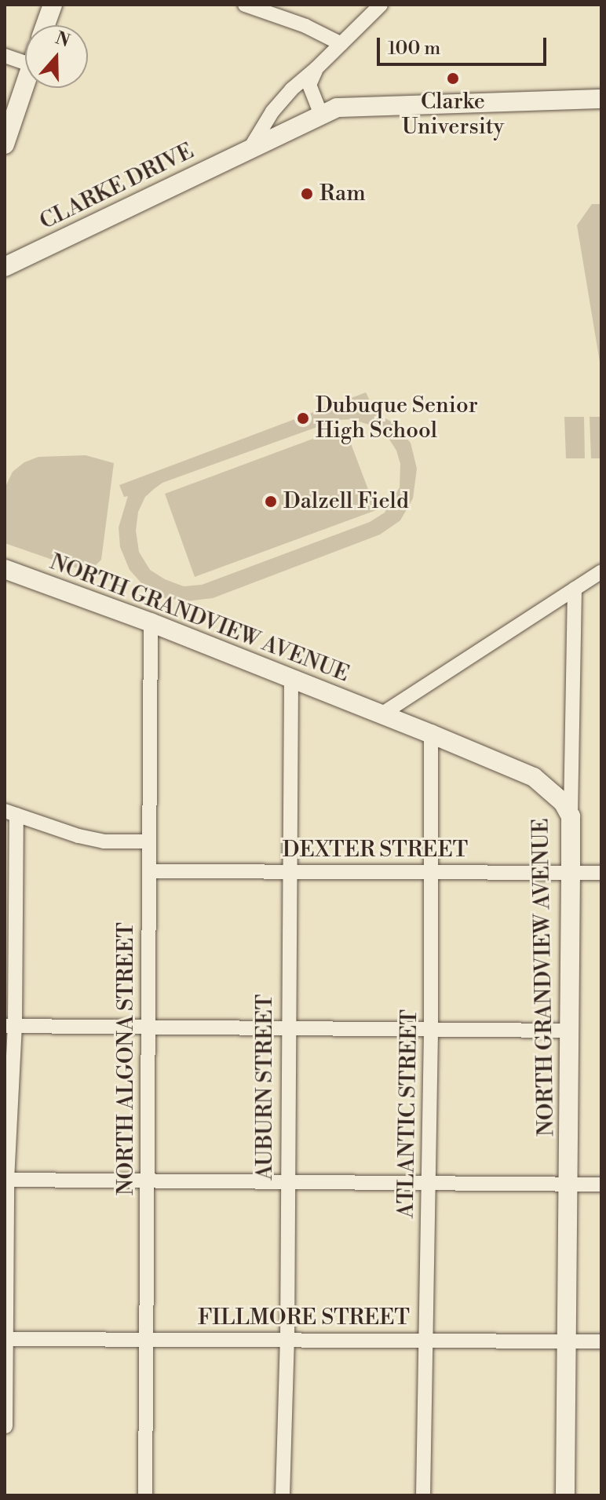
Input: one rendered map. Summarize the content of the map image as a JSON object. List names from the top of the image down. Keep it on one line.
{"streets":{"street":["CLARKE DRIVE","NORTH GRANDVIEW AVENUE","DEXTER STREET","NORTH ALGONA STREET","AUBURN STREET","ATLANTIC STREET","FILLMORE STREET"]},"crossings":[["NORTH GRANDVIEW AVENUE","DEXTER STREET"],["NORTH GRANDVIEW AVENUE","NORTH ALGONA STREET"],["NORTH GRANDVIEW AVENUE","AUBURN STREET"],["NORTH GRANDVIEW AVENUE","ATLANTIC STREET"],["NORTH GRANDVIEW AVENUE","FILLMORE STREET"],["DEXTER STREET","NORTH ALGONA STREET"],["DEXTER STREET","AUBURN STREET"],["DEXTER STREET","ATLANTIC STREET"],["NORTH ALGONA STREET","FILLMORE STREET"],["AUBURN STREET","FILLMORE STREET"],["ATLANTIC STREET","FILLMORE STREET"]],"places":["Clarke University","Ram","Dubuque Senior High School","Dalzell Field"],"scale_bar":"100 m","north":"top"}
